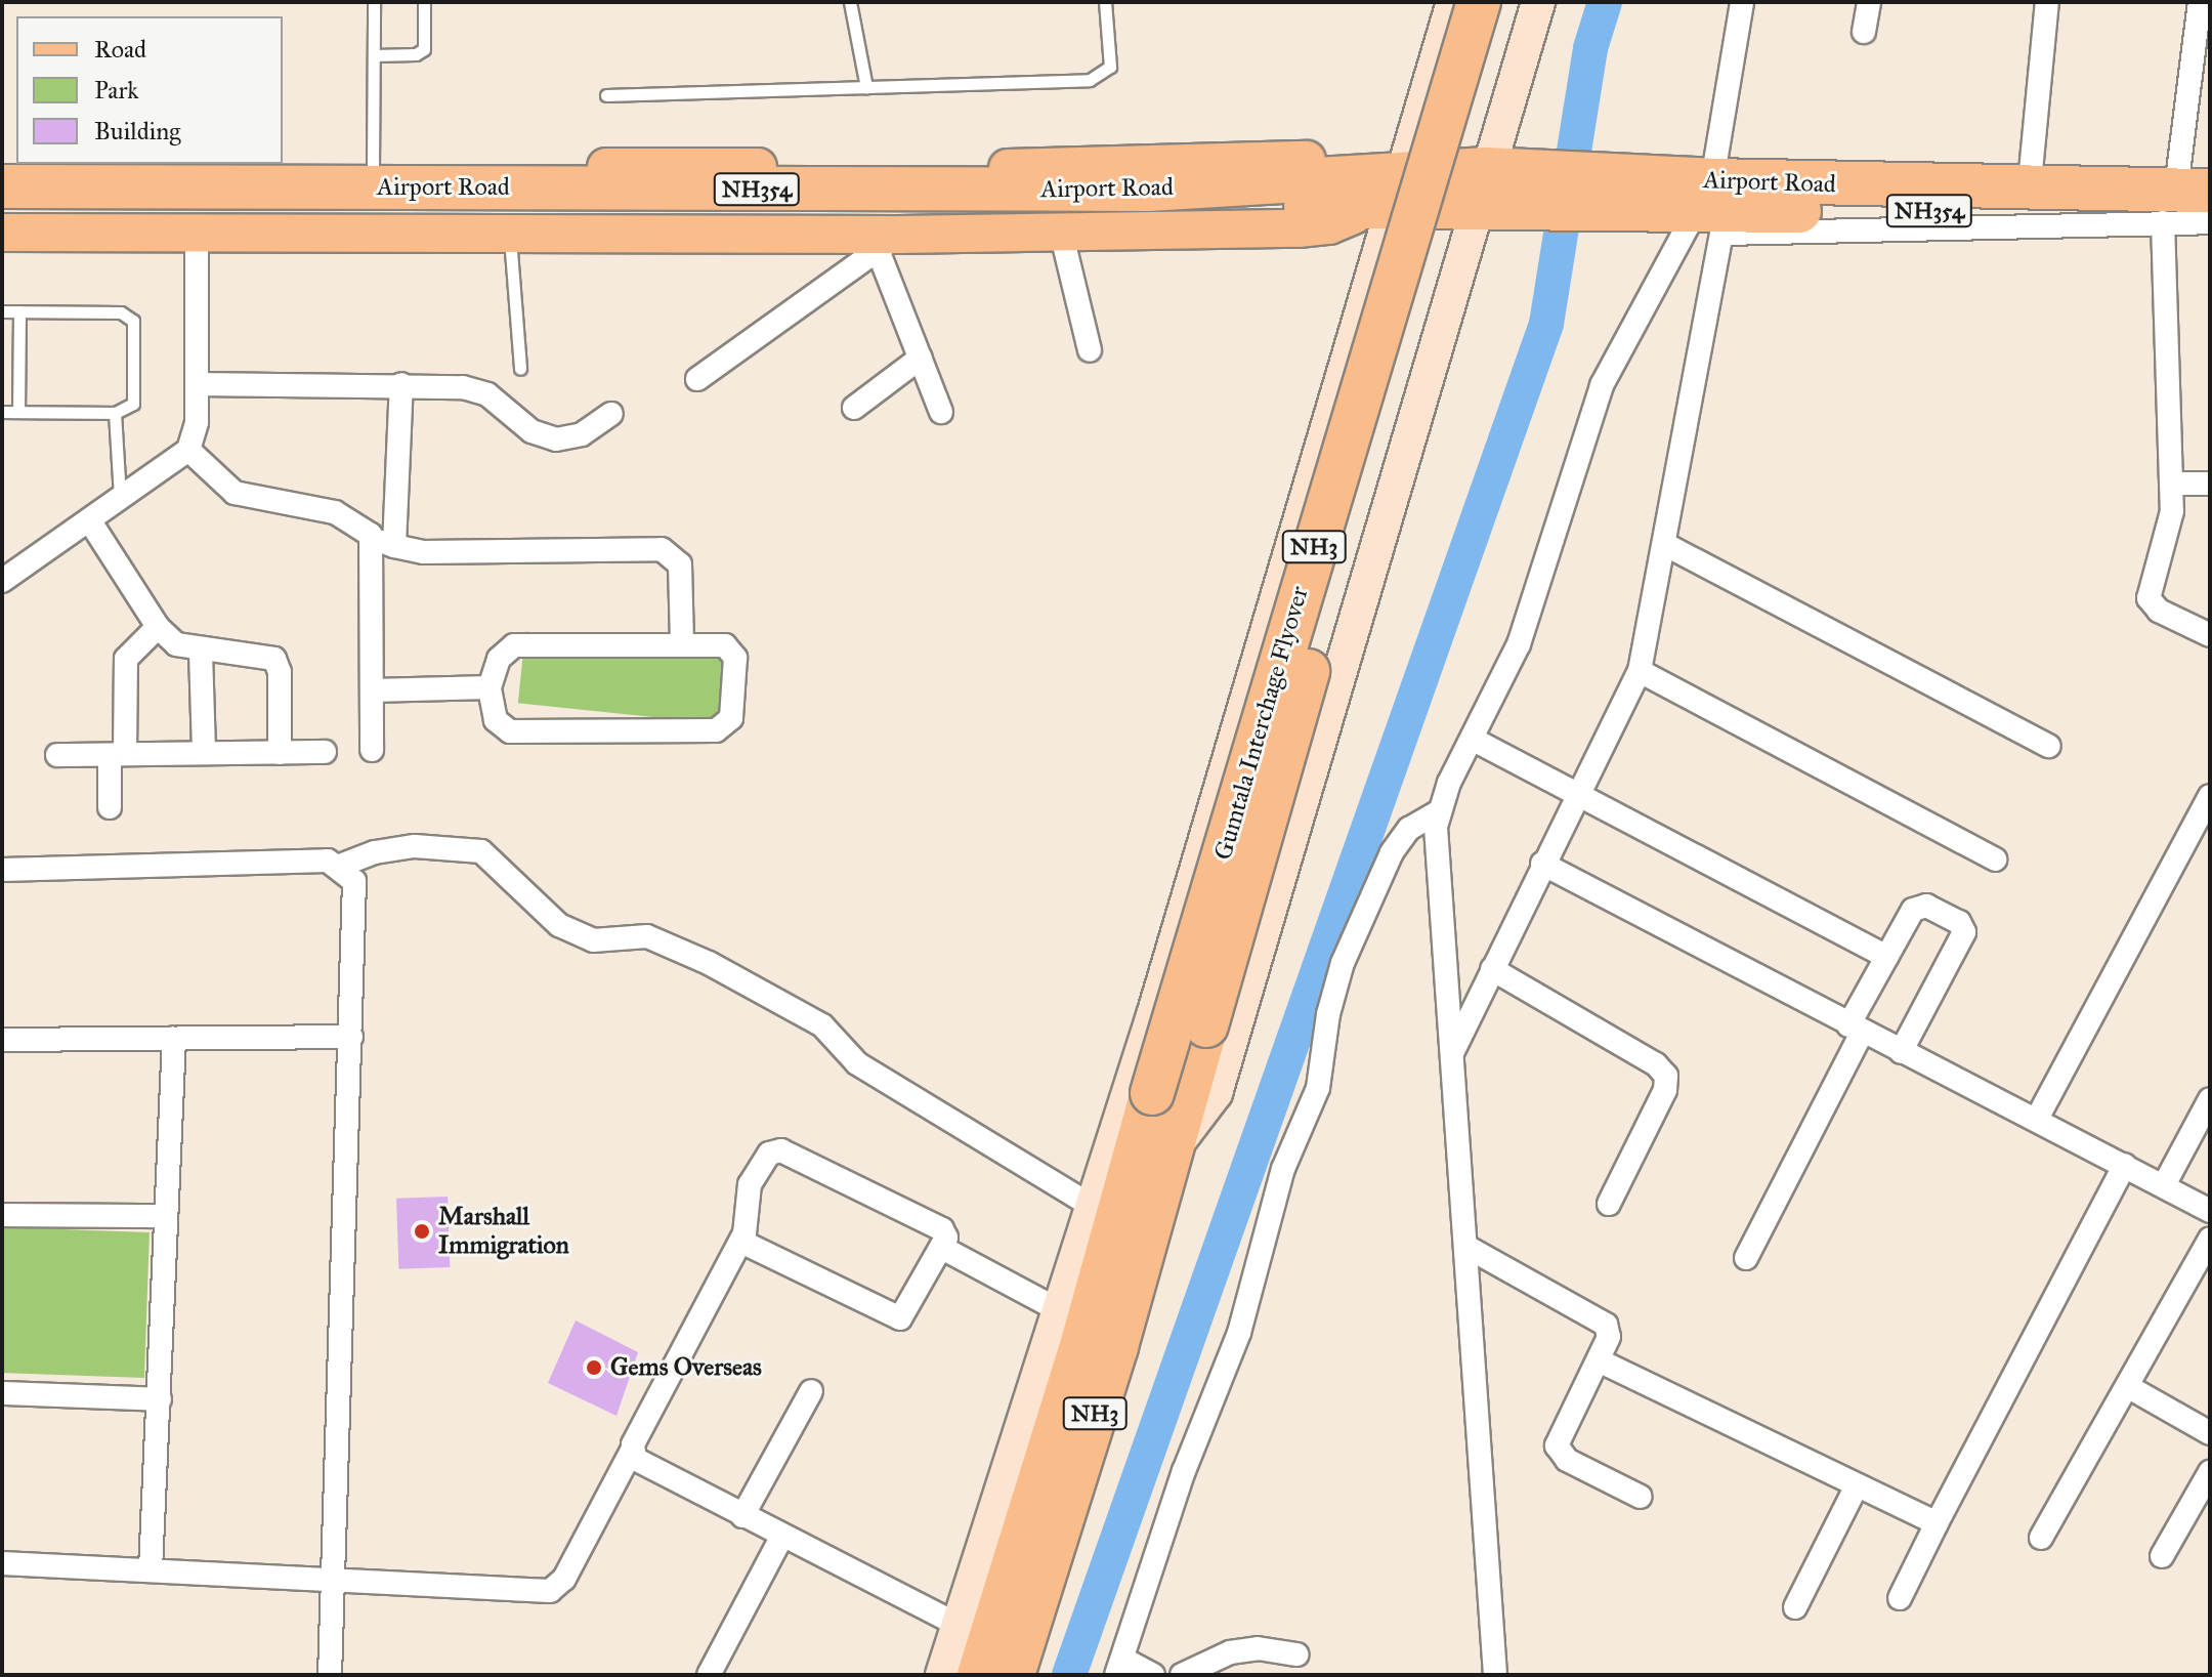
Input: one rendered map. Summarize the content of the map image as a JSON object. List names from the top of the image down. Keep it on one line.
{"streets":{"highway":["Airport Road","NH354","NH3","Gumtala Interchage Flyover"]},"crossings":[["NH3","Gumtala Interchage Flyover"]],"places":["Marshall Immigration","Gems Overseas"],"legend":["Road","Park","Building"]}
